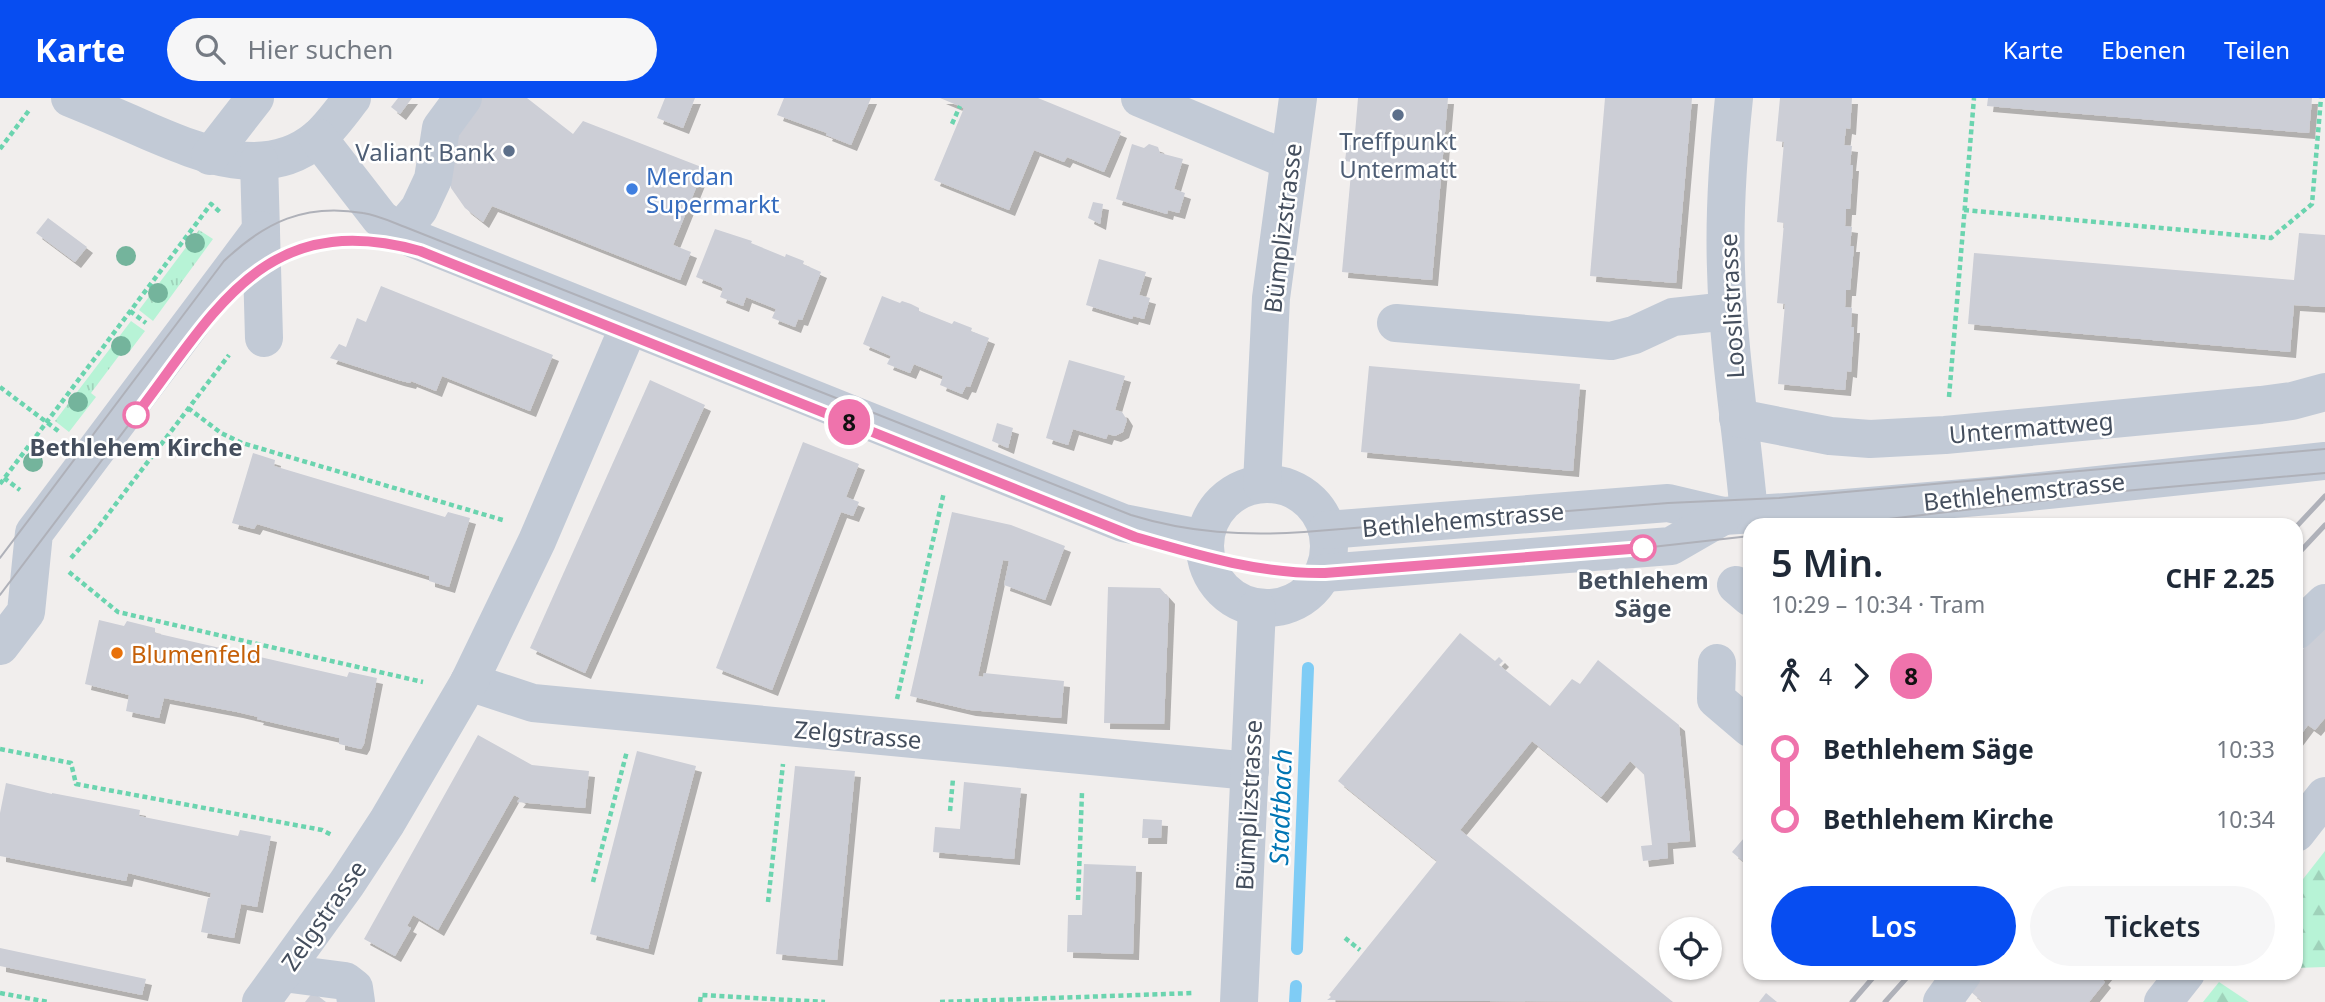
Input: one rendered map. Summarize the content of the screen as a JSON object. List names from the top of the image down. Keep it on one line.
{"streets":{"street":["Bümplizstrasse","Looslistrasse","Untermattweg","Bethlehemstrasse","Zelgstrasse"]},"crossings":[["Bümplizstrasse","Bethlehemstrasse"],["Bümplizstrasse","Zelgstrasse"],["Looslistrasse","Untermattweg"],["Looslistrasse","Bethlehemstrasse"]],"water":["Stadtbach"],"places":["Treffpunkt Untermatt","Valiant Bank","Merdan Supermarkt","Bethlehem Kirche","Bethlehem Säge","Blumenfeld"],"lines":["tram line 8"],"page":{"header":"Karte","search":"Hier suchen","nav":["Karte","Ebenen","Teilen"],"on_map":"8","heading":["5 Min.","10:29 – 10:34 · Tram","CHF 2.25"],"legs":["4","8"],"list":[{"name":"Bethlehem Säge","value":"10:33"},{"name":"Bethlehem Kirche","value":"10:34"}],"buttons":["Los","Tickets"]}}
